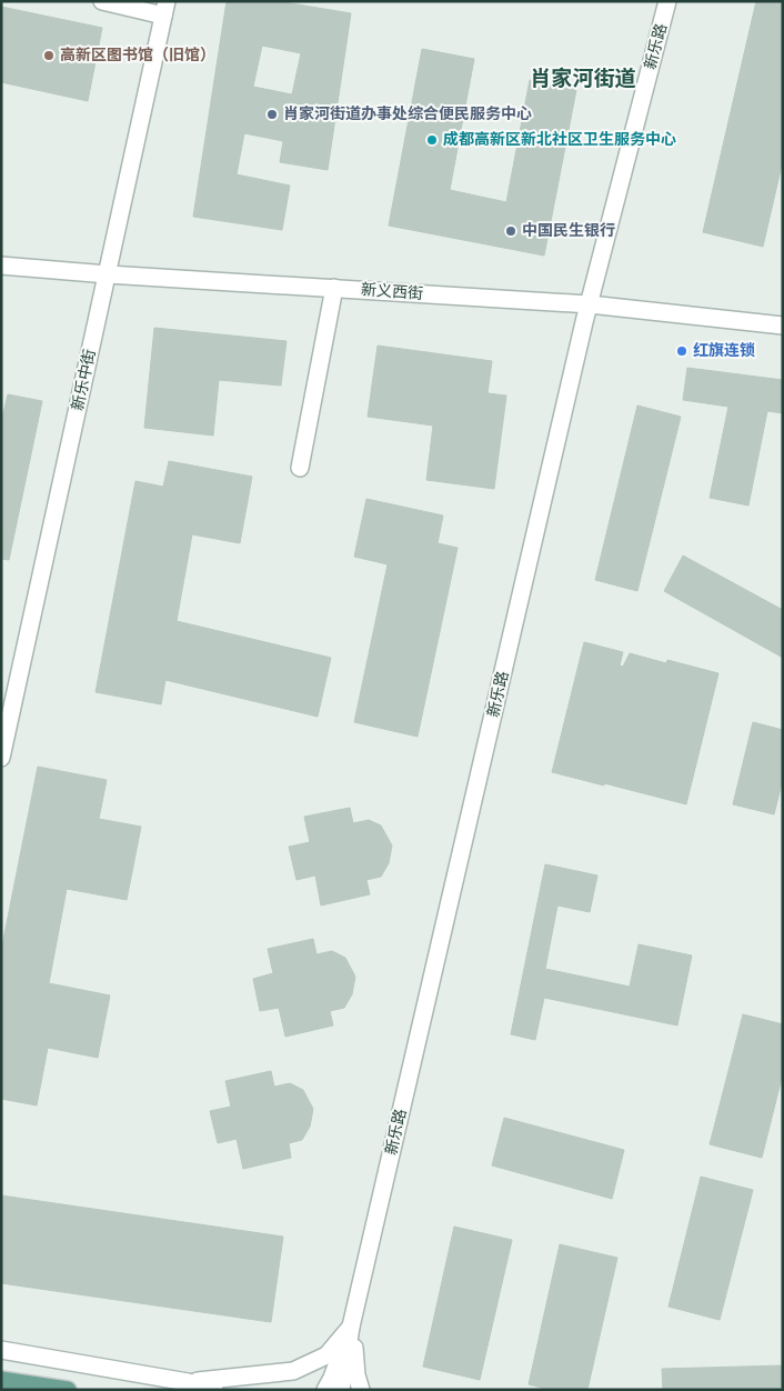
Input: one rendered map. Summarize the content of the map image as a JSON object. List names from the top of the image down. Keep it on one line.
{"streets":{"street":["新乐路","新义西街","新乐中街"]},"crossings":[["新乐路","新义西街"],["新义西街","新乐中街"]],"districts":["肖家河街道"],"places":["高新区图书馆（旧馆）","肖家河街道办事处综合便民服务中心","成都高新区新北社区卫生服务中心","中国民生银行","红旗连锁"]}
